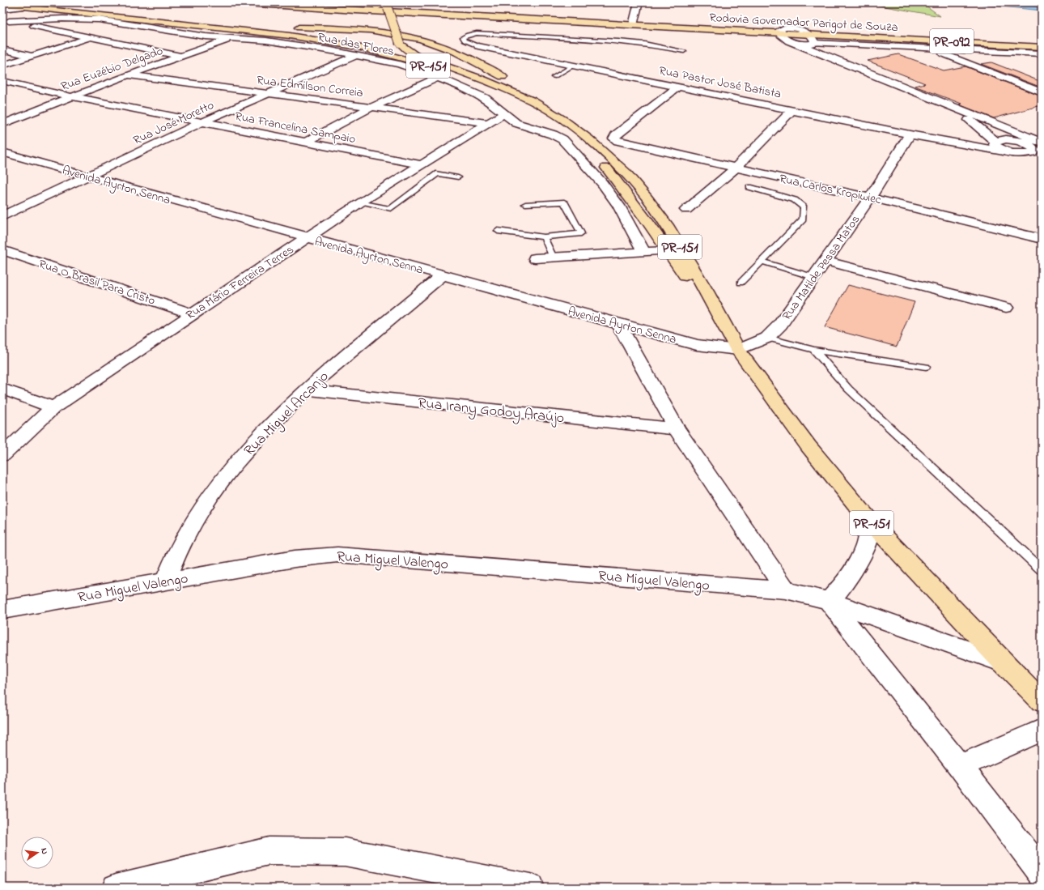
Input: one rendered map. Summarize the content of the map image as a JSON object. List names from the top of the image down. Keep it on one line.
{"streets":{"main road":["Rodovia Governador Parigot de Souza","PR-092","PR-151"],"street":["Rua das Flores","Rua Euzébio Delgado","Rua Pastor José Batista","Rua Edmilson Correia","Rua José Moretto","Rua Francelina Sampaio","Avenida Ayrton Senna","Rua Carlos Kropiwiec","Rua Matilde Pessa Matos","Rua O Brasil Para Cristo","Rua Mário Ferreira Terres","Rua Irany Godoy Araújo","Rua Miguel Arcanjo","Rua Miguel Valengo"]},"crossings":[["Rua das Flores","Rua Euzébio Delgado"],["Rua das Flores","Rua José Moretto"],["Rua das Flores","Rua Mário Ferreira Terres"],["PR-151","Avenida Ayrton Senna"],["PR-151","Rua Matilde Pessa Matos"],["PR-151","Rua Miguel Valengo"],["Rua Euzébio Delgado","Rua Edmilson Correia"],["Rua Euzébio Delgado","Rua Francelina Sampaio"],["Rua Pastor José Batista","Rua Carlos Kropiwiec"],["Rua Pastor José Batista","Rua Matilde Pessa Matos"],["Rua Edmilson Correia","Rua José Moretto"],["Rua Edmilson Correia","Rua Mário Ferreira Terres"],["Rua José Moretto","Rua Francelina Sampaio"],["Rua José Moretto","Avenida Ayrton Senna"],["Rua Francelina Sampaio","Rua Mário Ferreira Terres"],["Avenida Ayrton Senna","Rua Matilde Pessa Matos"],["Avenida Ayrton Senna","Rua Mário Ferreira Terres"],["Avenida Ayrton Senna","Rua Miguel Arcanjo"],["Rua Carlos Kropiwiec","Rua Matilde Pessa Matos"],["Rua O Brasil Para Cristo","Rua Mário Ferreira Terres"],["Rua Irany Godoy Araújo","Rua Miguel Arcanjo"],["Rua Miguel Arcanjo","Rua Miguel Valengo"]],"north":"right"}
